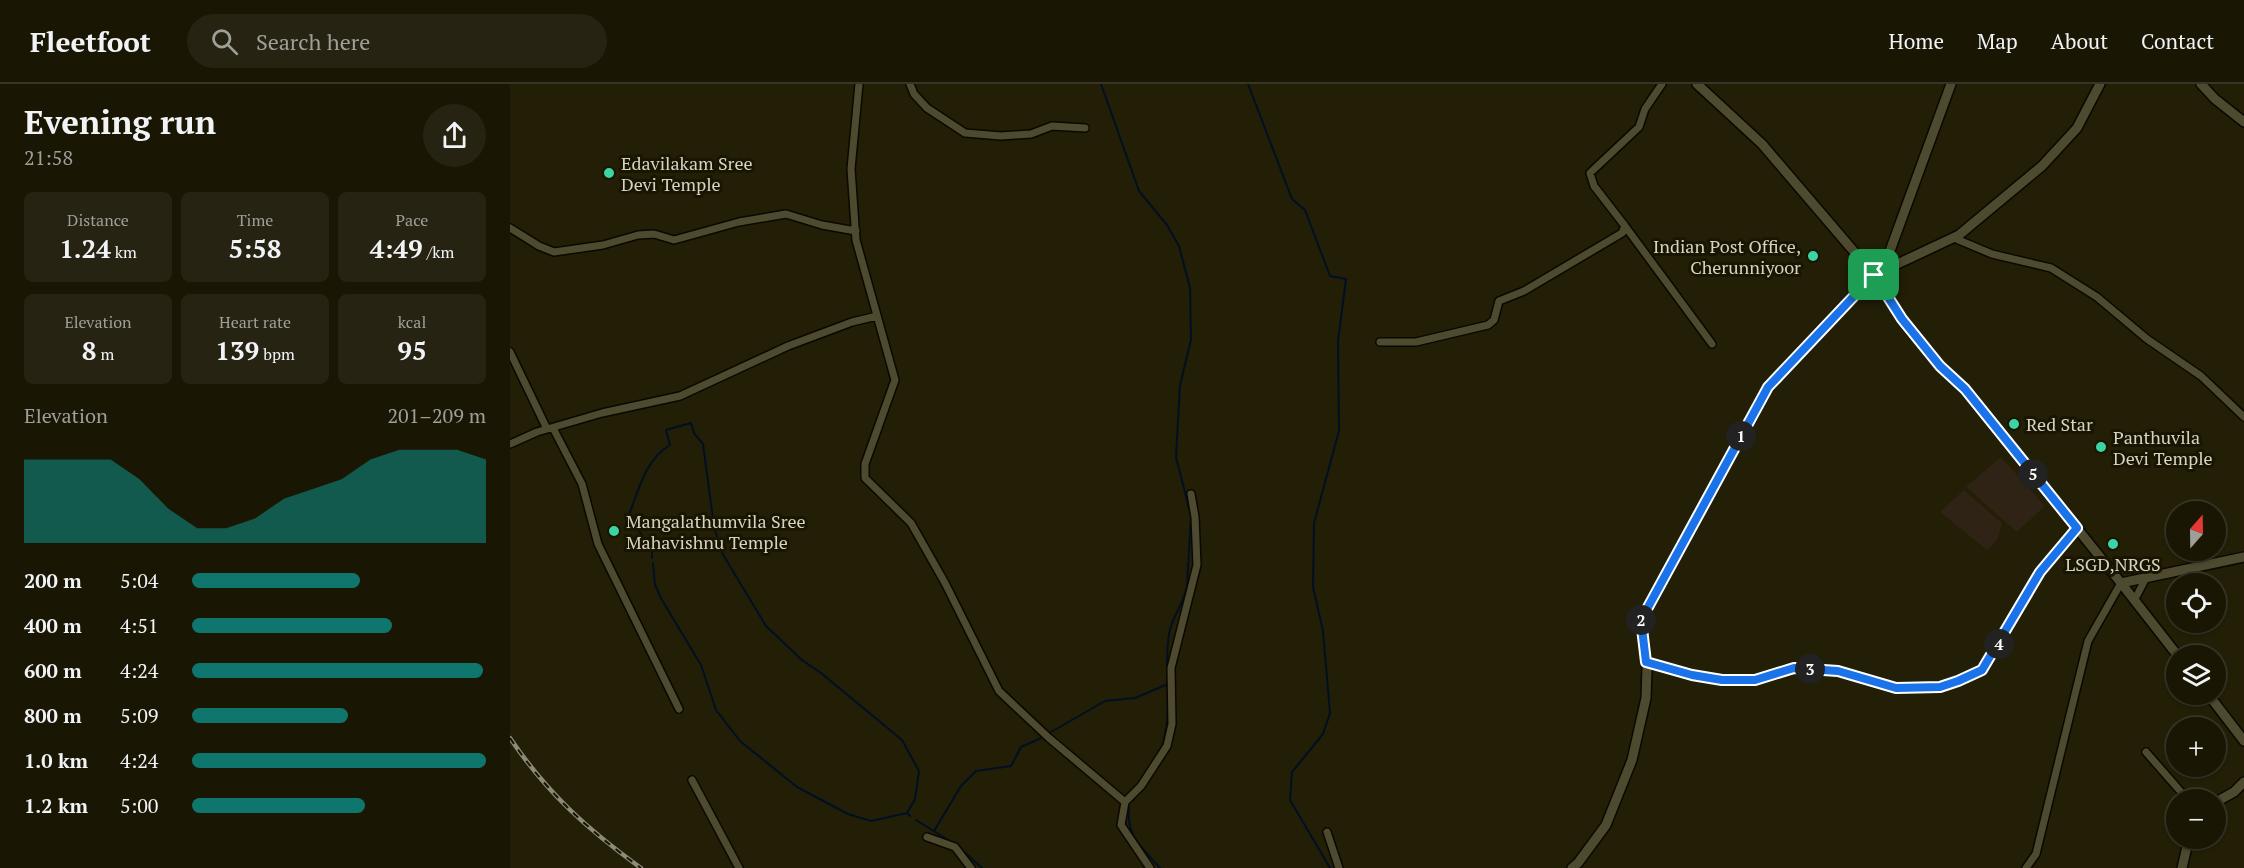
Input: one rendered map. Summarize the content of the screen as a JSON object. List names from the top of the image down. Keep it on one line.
{"places":["Edavilakam Sree Devi Temple","Indian Post Office, Cherunniyoor","Red Star","Panthuvila Devi Temple","Mangalathumvila Sree Mahavishnu Temple","LSGD,NRGS"],"north":"top","page":{"header":"Fleetfoot","search":"Search here","nav":["Home","Map","About","Contact"],"heading":["Evening run","21:58"],"stats":[["Distance","1.24 km"],["Time","5:58"],["Pace","4:49 /km"],["Elevation","8 m"],["Heart rate","139 bpm"],["kcal","95"]],"chart":["Elevation","201–209 m"],"pins":["1","5","2","4","3"],"map_buttons":["+","−"],"list":[{"name":"200 m","note":"5:04"},{"name":"400 m","note":"4:51"},{"name":"600 m","note":"4:24"},{"name":"800 m","note":"5:09"},{"name":"1.0 km","note":"4:24"},{"name":"1.2 km","note":"5:00"}]}}
